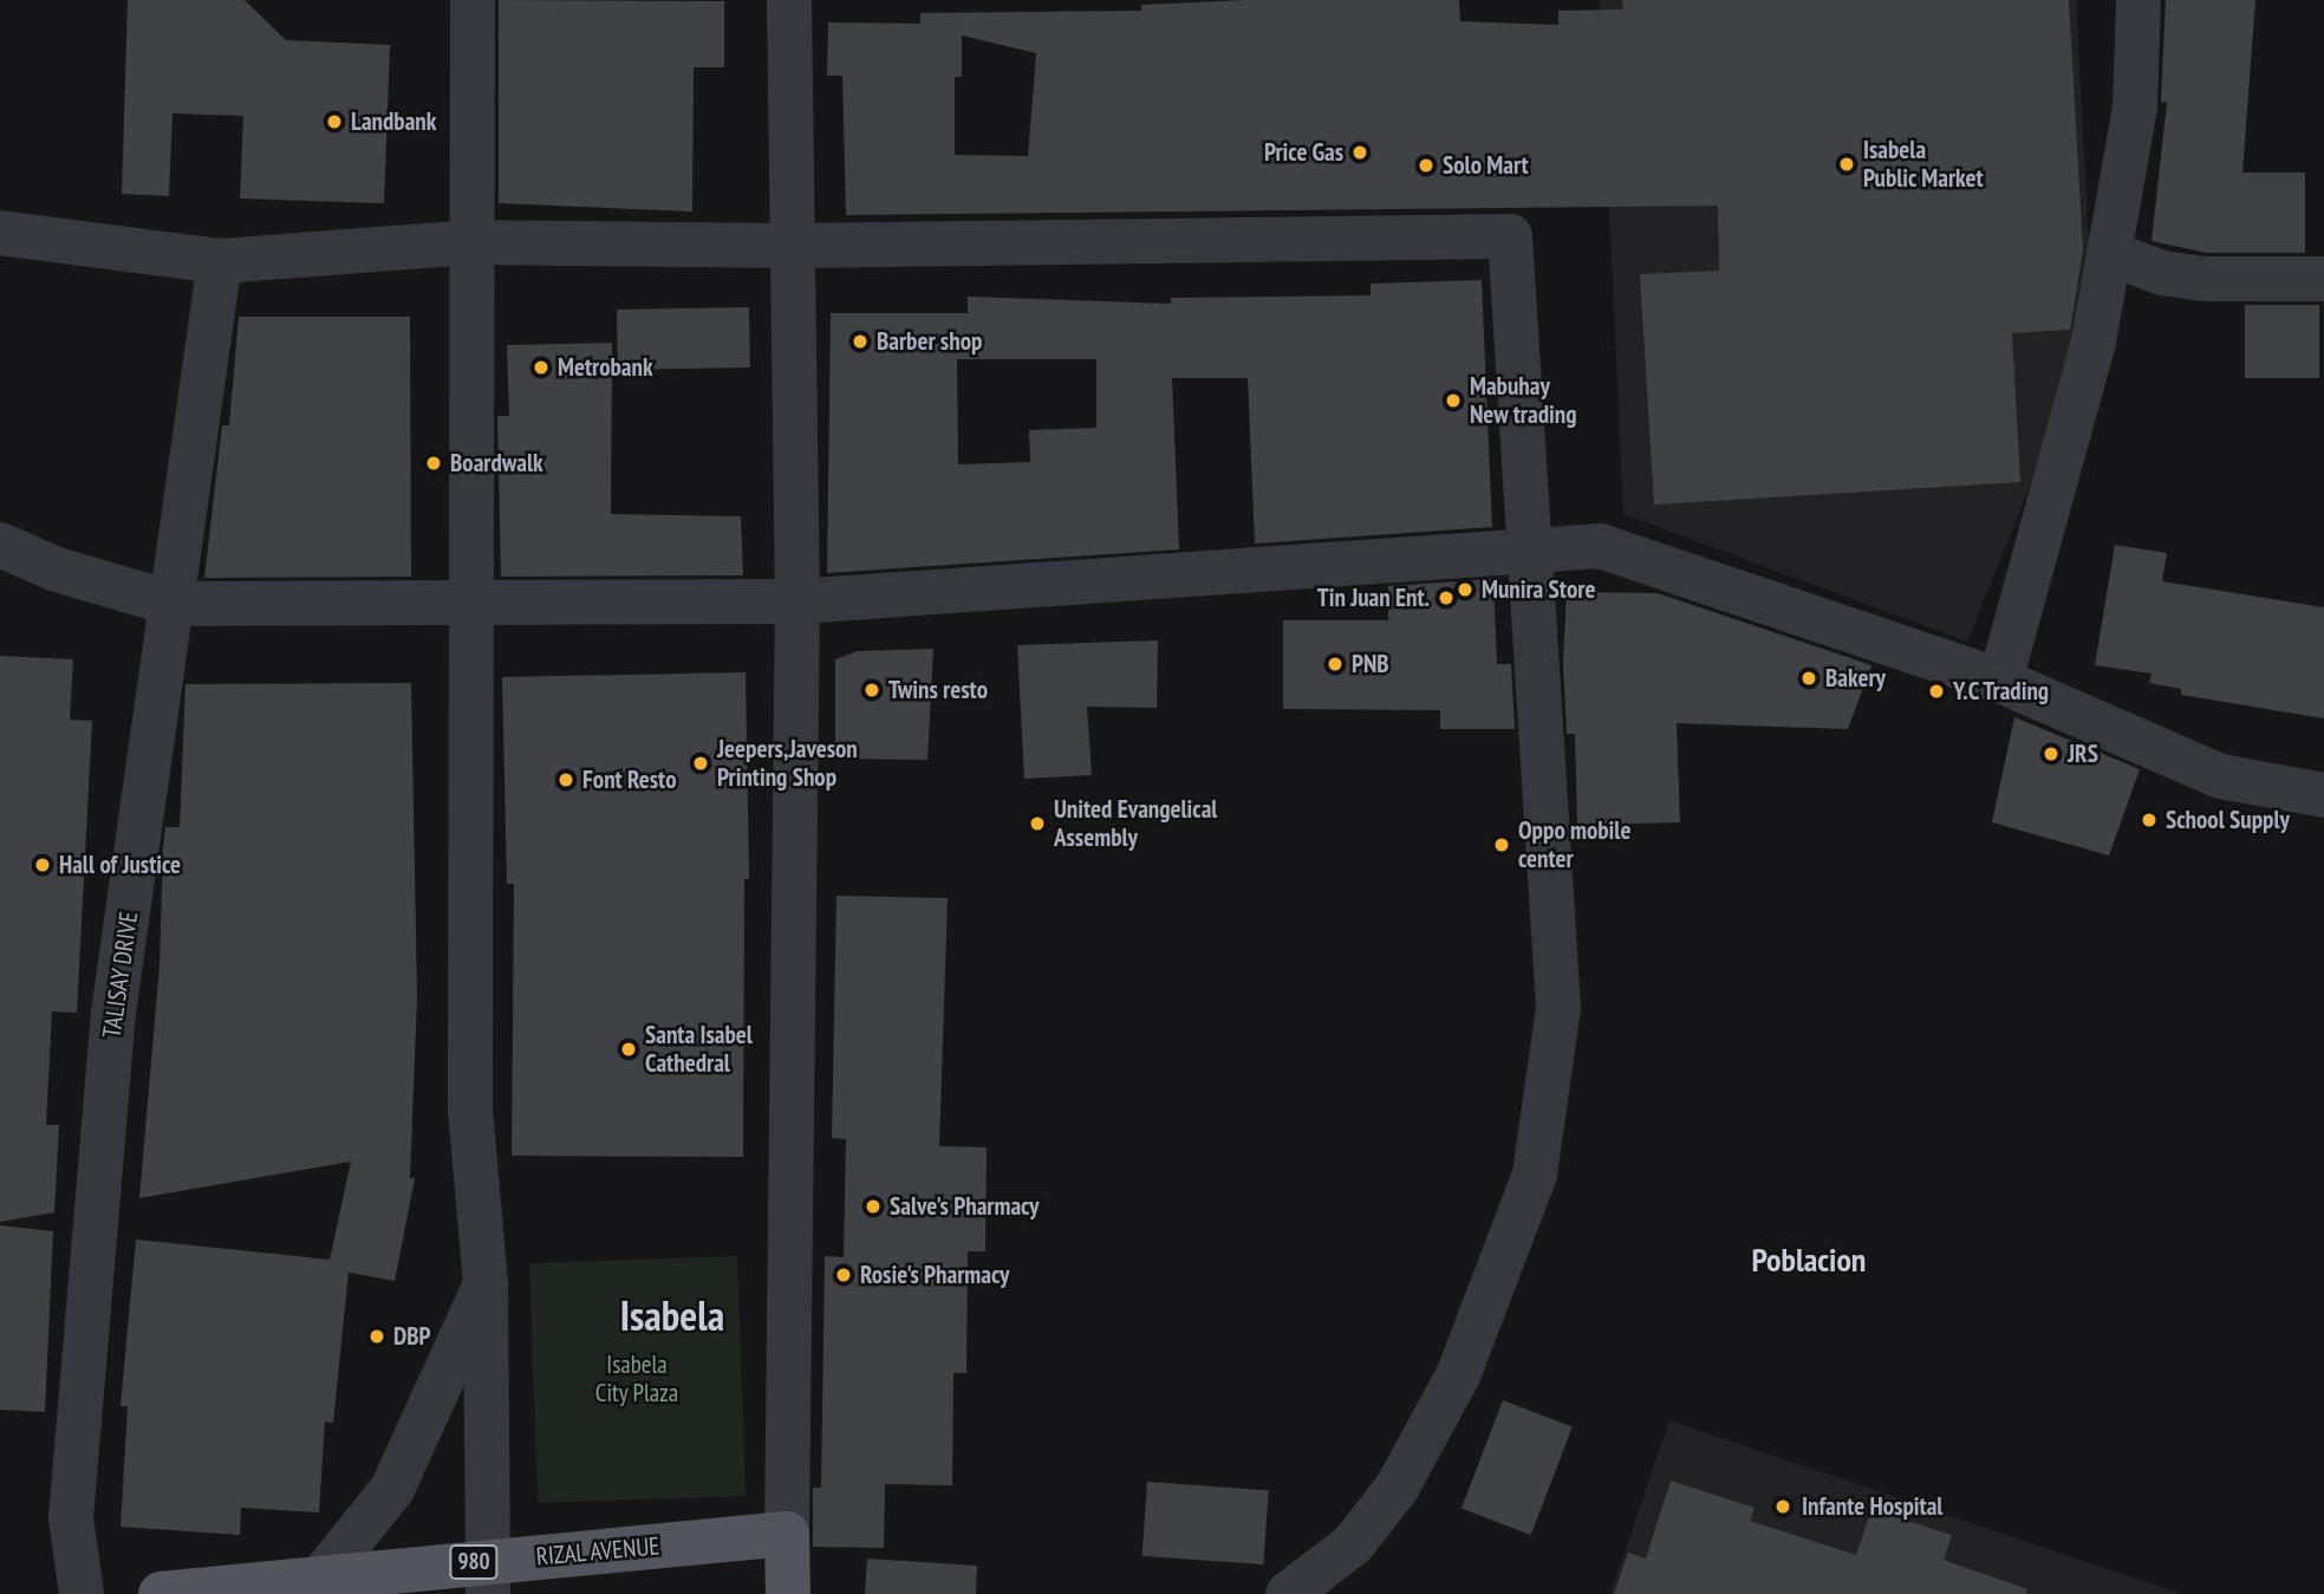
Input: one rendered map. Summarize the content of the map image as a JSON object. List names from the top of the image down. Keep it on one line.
{"streets":{"main road":["RIZAL AVENUE","980"],"street":["TALISAY DRIVE"]},"districts":["Poblacion","Isabela"],"parks":["Isabela City Plaza"],"places":["Landbank","Price Gas","Isabela Public Market","Solo Mart","Barber shop","Metrobank","Mabuhay New trading","Boardwalk","Munira Store","Tin Juan Ent.","PNB","Bakery","Twins resto","Y.C Trading","JRS","Jeepers,Javeson Printing Shop","Font Resto","School Supply","United Evangelical Assembly","Oppo mobile center","Hall of Justice","Santa Isabel Cathedral","Salve's Pharmacy","Rosie's Pharmacy","DBP","Infante Hospital"]}
